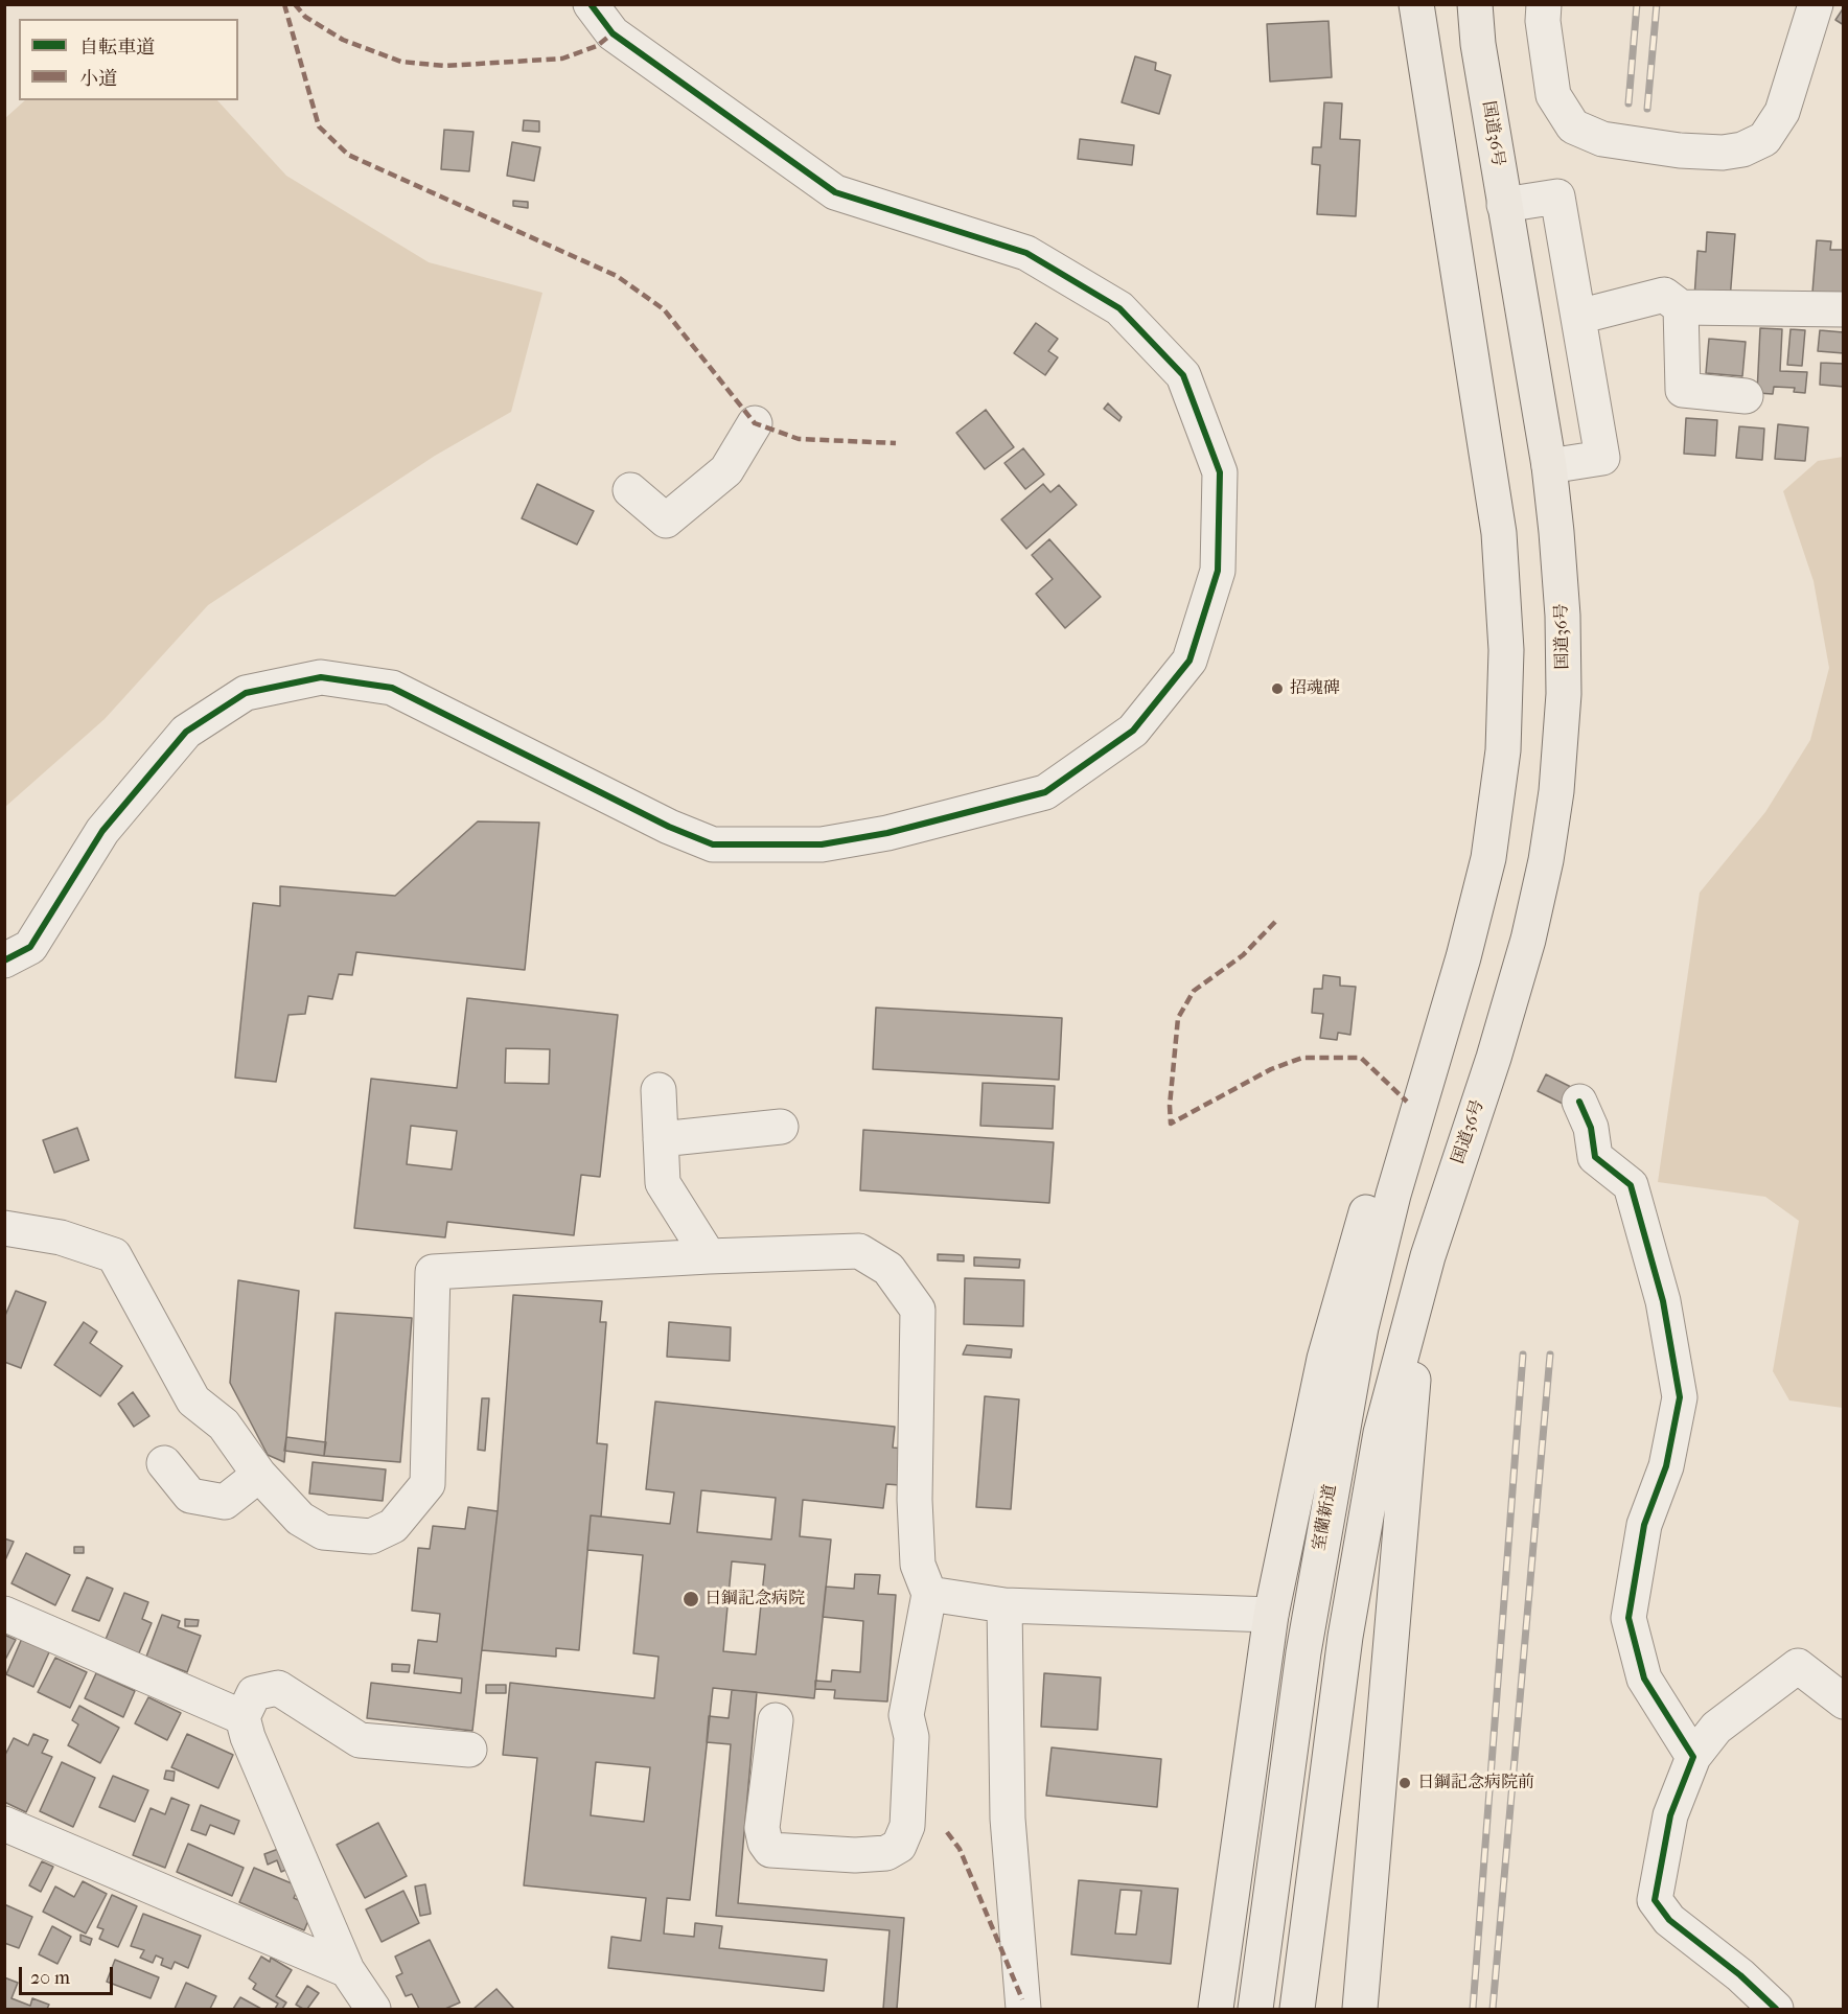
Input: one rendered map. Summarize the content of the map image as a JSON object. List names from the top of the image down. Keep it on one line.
{"streets":{"highway":["国道36号","室蘭新道"]},"places":["招魂碑","日鋼記念病院","日鋼記念病院前"],"legend":["自転車道","小道"],"scale_bar":"20 m"}
